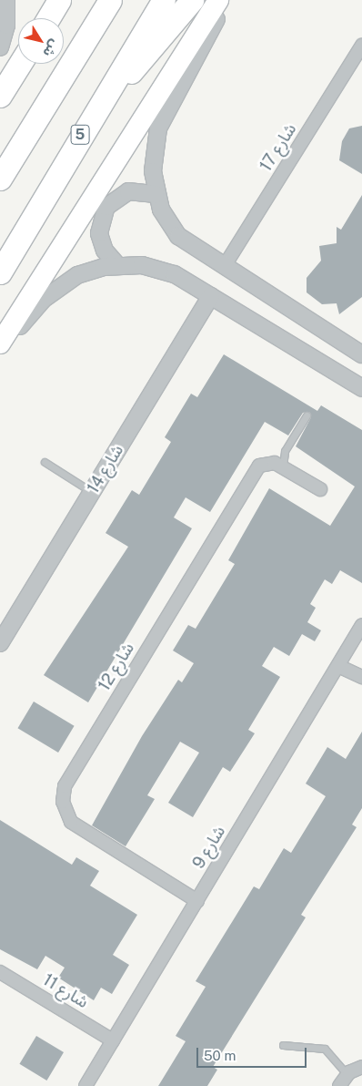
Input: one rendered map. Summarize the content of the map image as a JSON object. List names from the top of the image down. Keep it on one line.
{"streets":{"highway":["5"],"street":["شارع 17","شارع 14","شارع 12","شارع 9","شارع 11"]},"crossings":[["شارع 12","شارع 9"],["شارع 9","شارع 11"]],"scale_bar":"50 m","north":"bottom right"}
